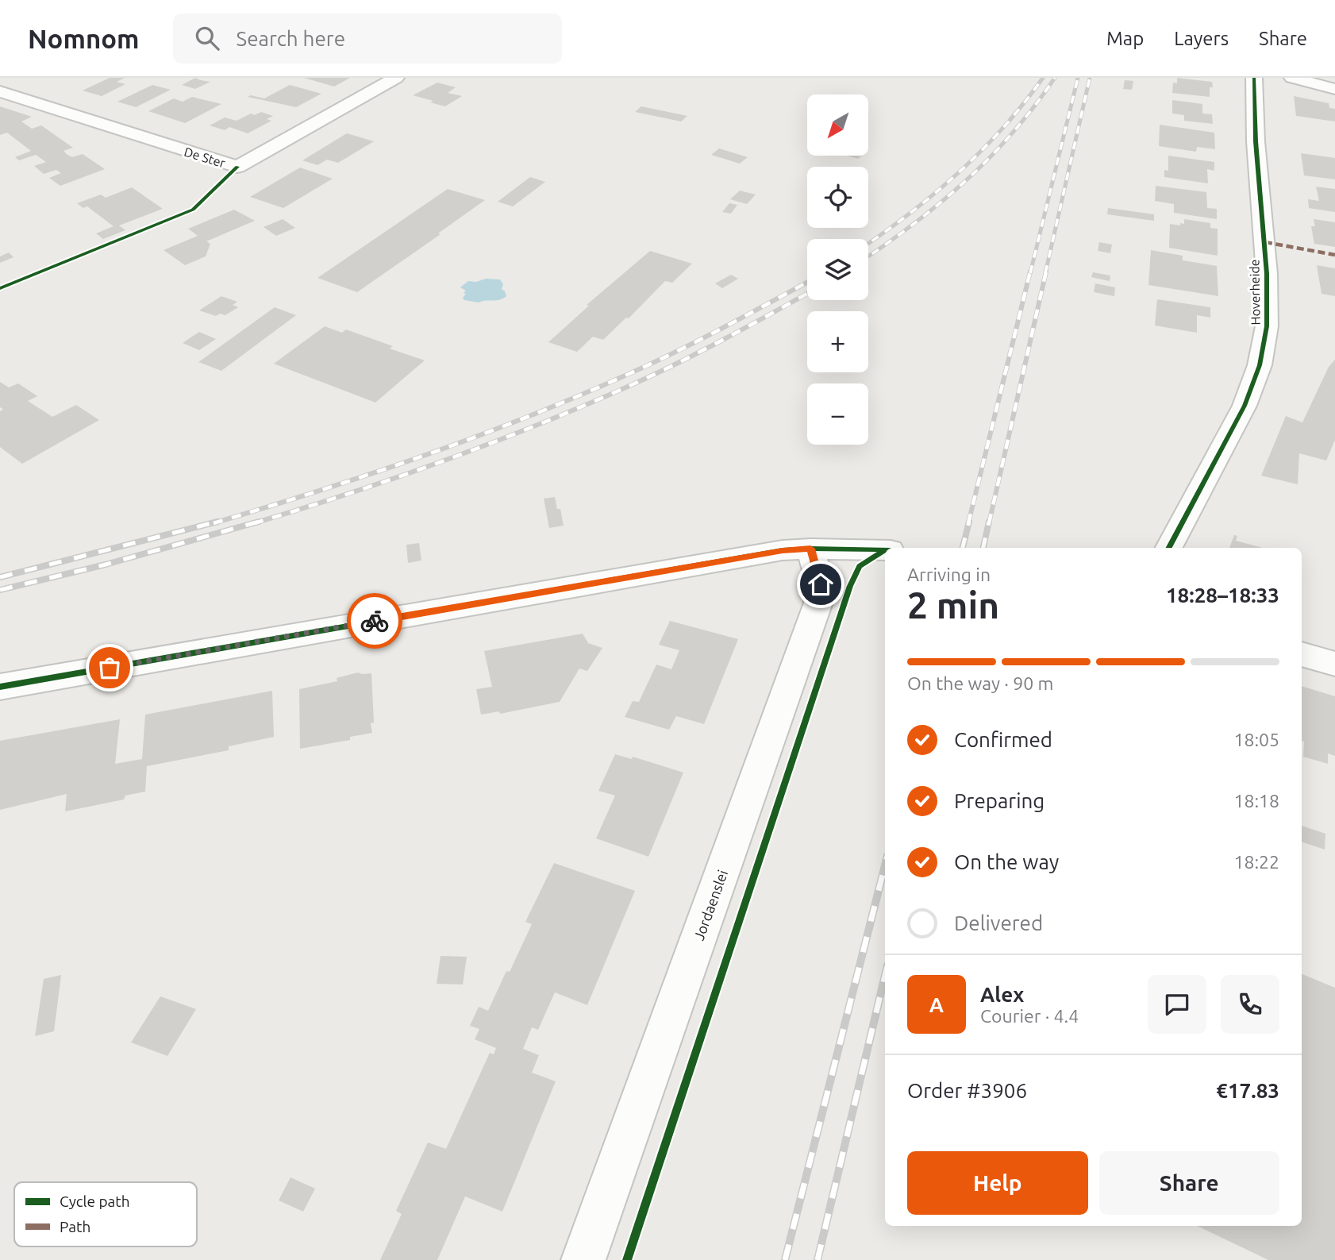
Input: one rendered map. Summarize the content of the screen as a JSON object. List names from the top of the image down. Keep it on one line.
{"streets":{"street":["De Ster","Hoverheide","Jordaenslei"]},"legend":["Cycle path","Path"],"north":"bottom left","page":{"header":"Nomnom","search":"Search here","nav":["Map","Layers","Share"],"map_buttons":["+","−"],"heading":["2 min","Arriving in","18:28–18:33"],"panel":["Alex","Courier · 4.4","Order #3906","€17.83"],"bar":"On the way · 90 m","list":[["Confirmed","18:05"],["Preparing","18:18"],["On the way","18:22"],"Delivered"],"round":"A","buttons":["Help","Share"]}}
